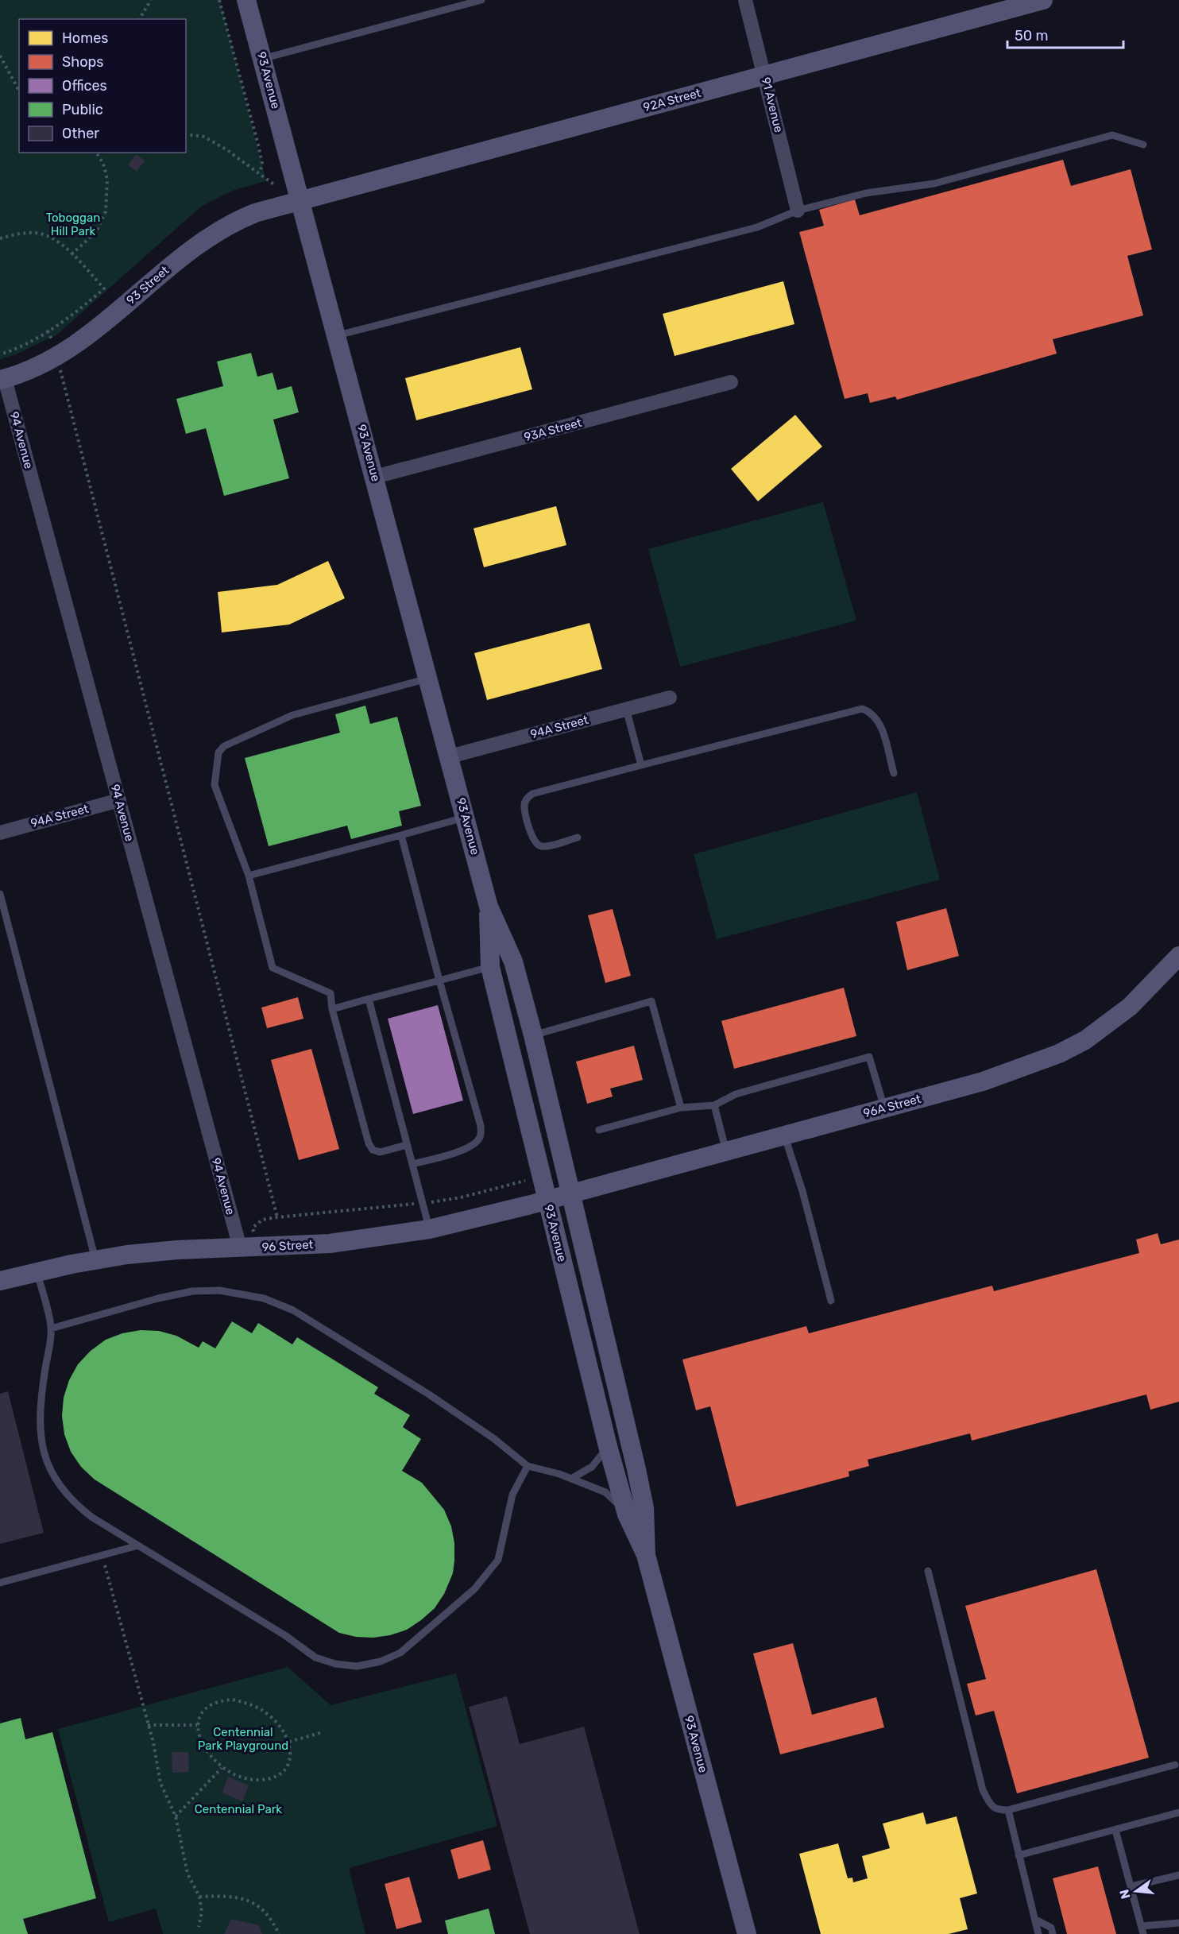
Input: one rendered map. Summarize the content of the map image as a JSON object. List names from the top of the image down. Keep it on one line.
{"streets":{"main road":["93 Avenue","92A Street","93 Street","96A Street","96 Street"],"street":["91 Avenue","93A Street","94 Avenue","94A Street"]},"crossings":[["93 Avenue","92A Street"],["93 Avenue","93 Street"],["93 Avenue","93A Street"],["93 Avenue","94A Street"],["93 Avenue","96A Street"],["93 Avenue","96 Street"],["92A Street","91 Avenue"],["92A Street","93 Street"],["93 Street","94 Avenue"],["94 Avenue","94A Street"],["94 Avenue","96 Street"],["96A Street","96 Street"]],"parks":["Toboggan Hill Park","Centennial Park Playground","Centennial Park"],"legend":["Homes","Shops","Offices","Public","Other"],"scale_bar":"50 m","north":"left"}
